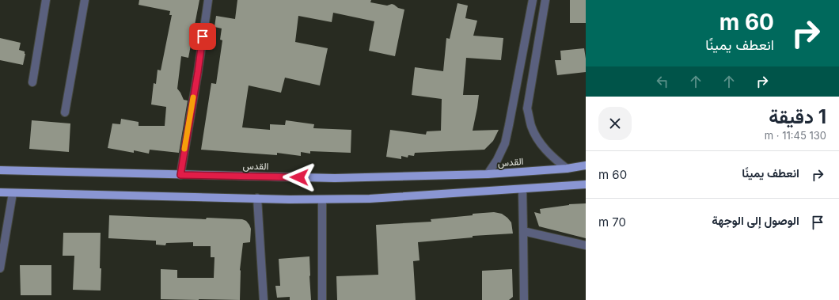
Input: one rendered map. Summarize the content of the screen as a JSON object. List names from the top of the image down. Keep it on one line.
{"streets":{"main road":["القدس"]},"page":{"turn":["60 m","انعطف يمينًا"],"heading":["1 دقيقة","130 m · 11:45"],"list":[{"name":"انعطف يمينًا","value":"60 m"},{"name":"الوصول إلى الوجهة","value":"70 m"}]}}
